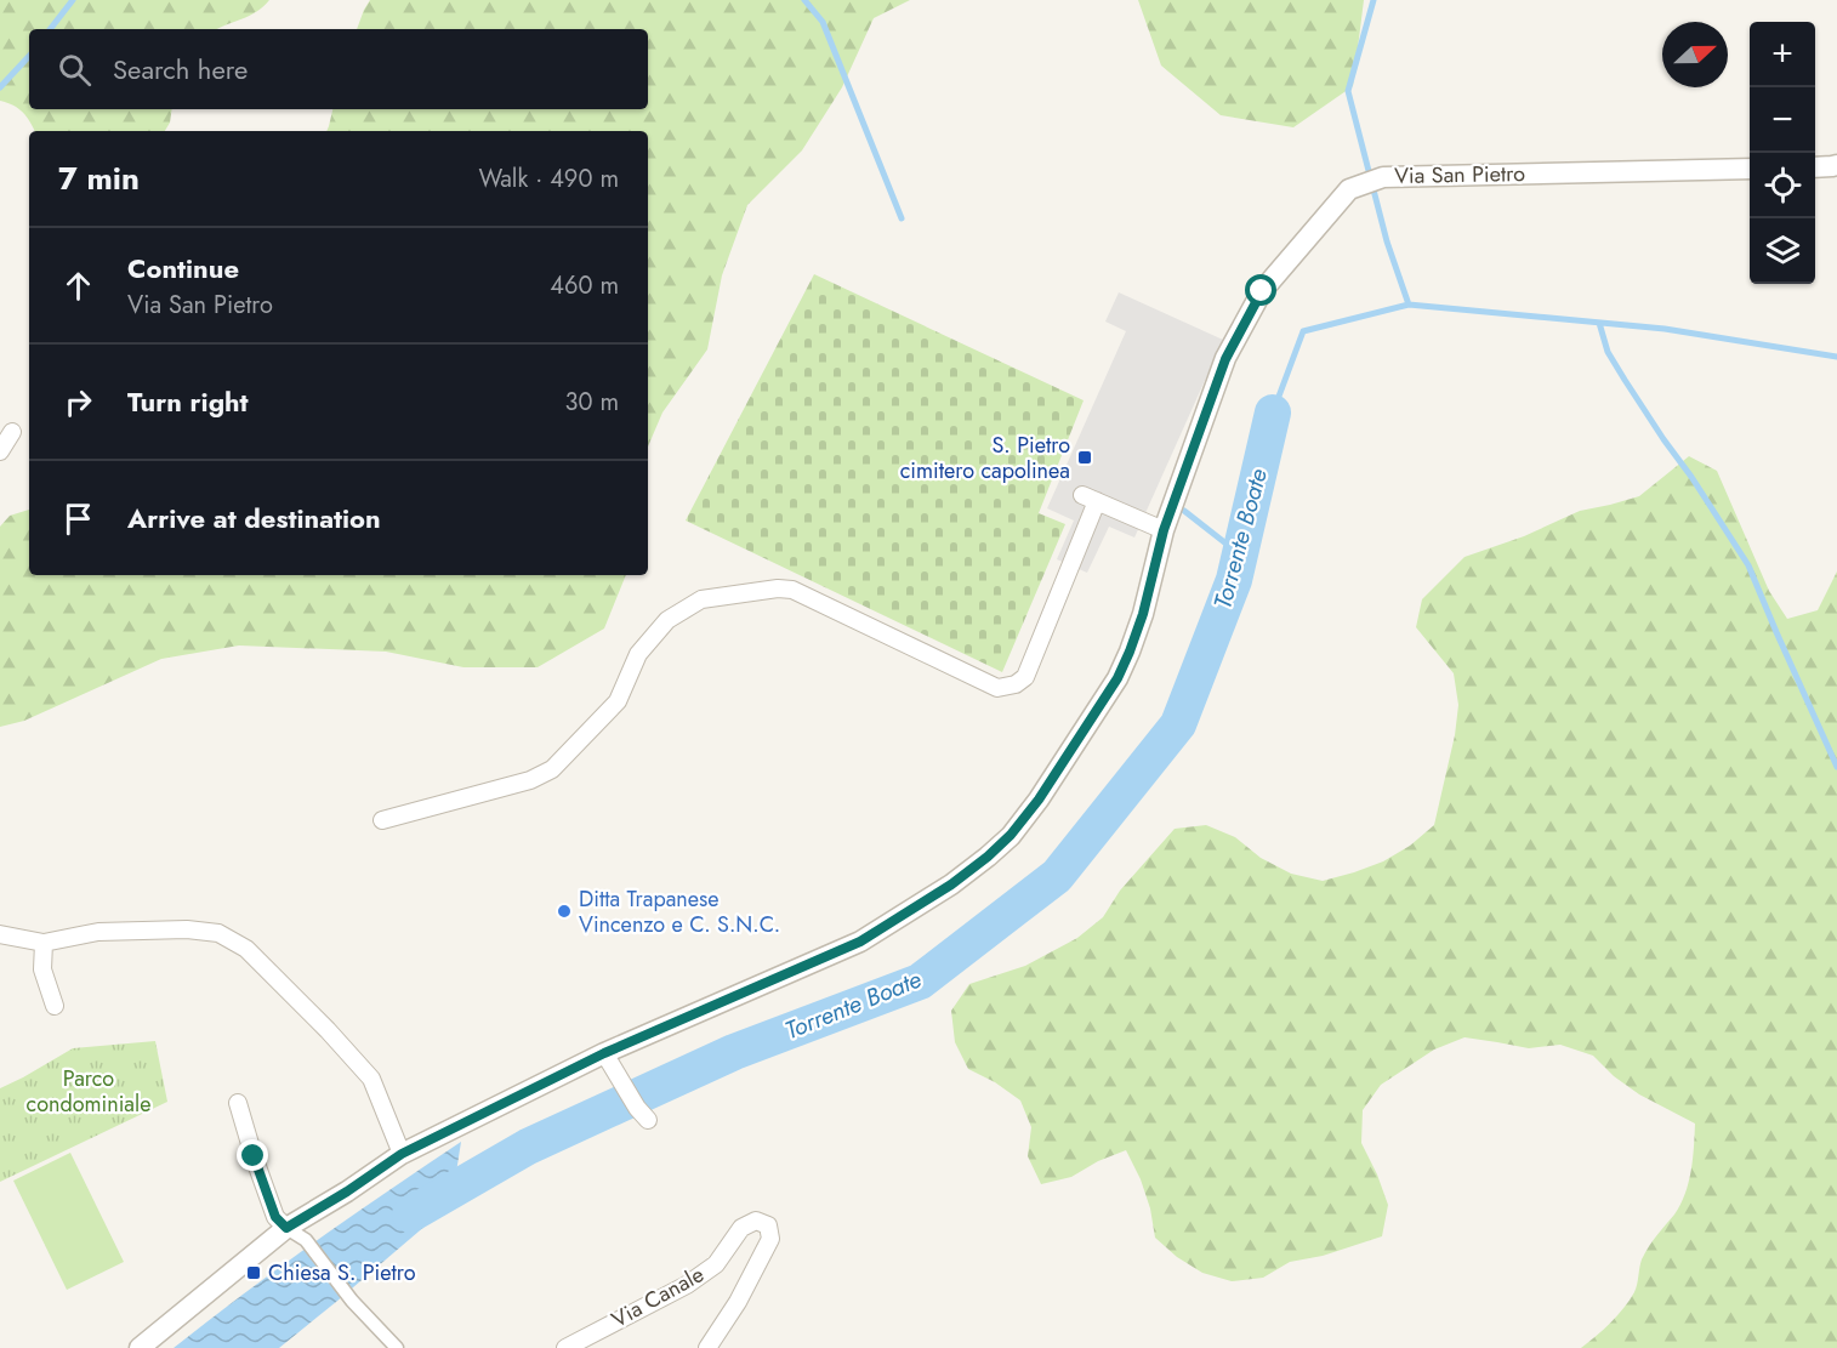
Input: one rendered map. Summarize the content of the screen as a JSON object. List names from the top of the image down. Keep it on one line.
{"streets":{"street":["Via San Pietro","Via Canale"]},"water":["Torrente Boate"],"parks":["Parco condominiale"],"places":{"transit":["S. Pietro cimitero capolinea","Chiesa S. Pietro"],"other":["Ditta Trapanese Vincenzo e C. S.N.C."]},"north":"right","page":{"map_buttons":["+","−"],"search":"Search here","heading":["7 min","Walk · 490 m"],"list":[["Continue","Via San Pietro","460 m"],["Turn right","30 m"],"Arrive at destination"]}}
